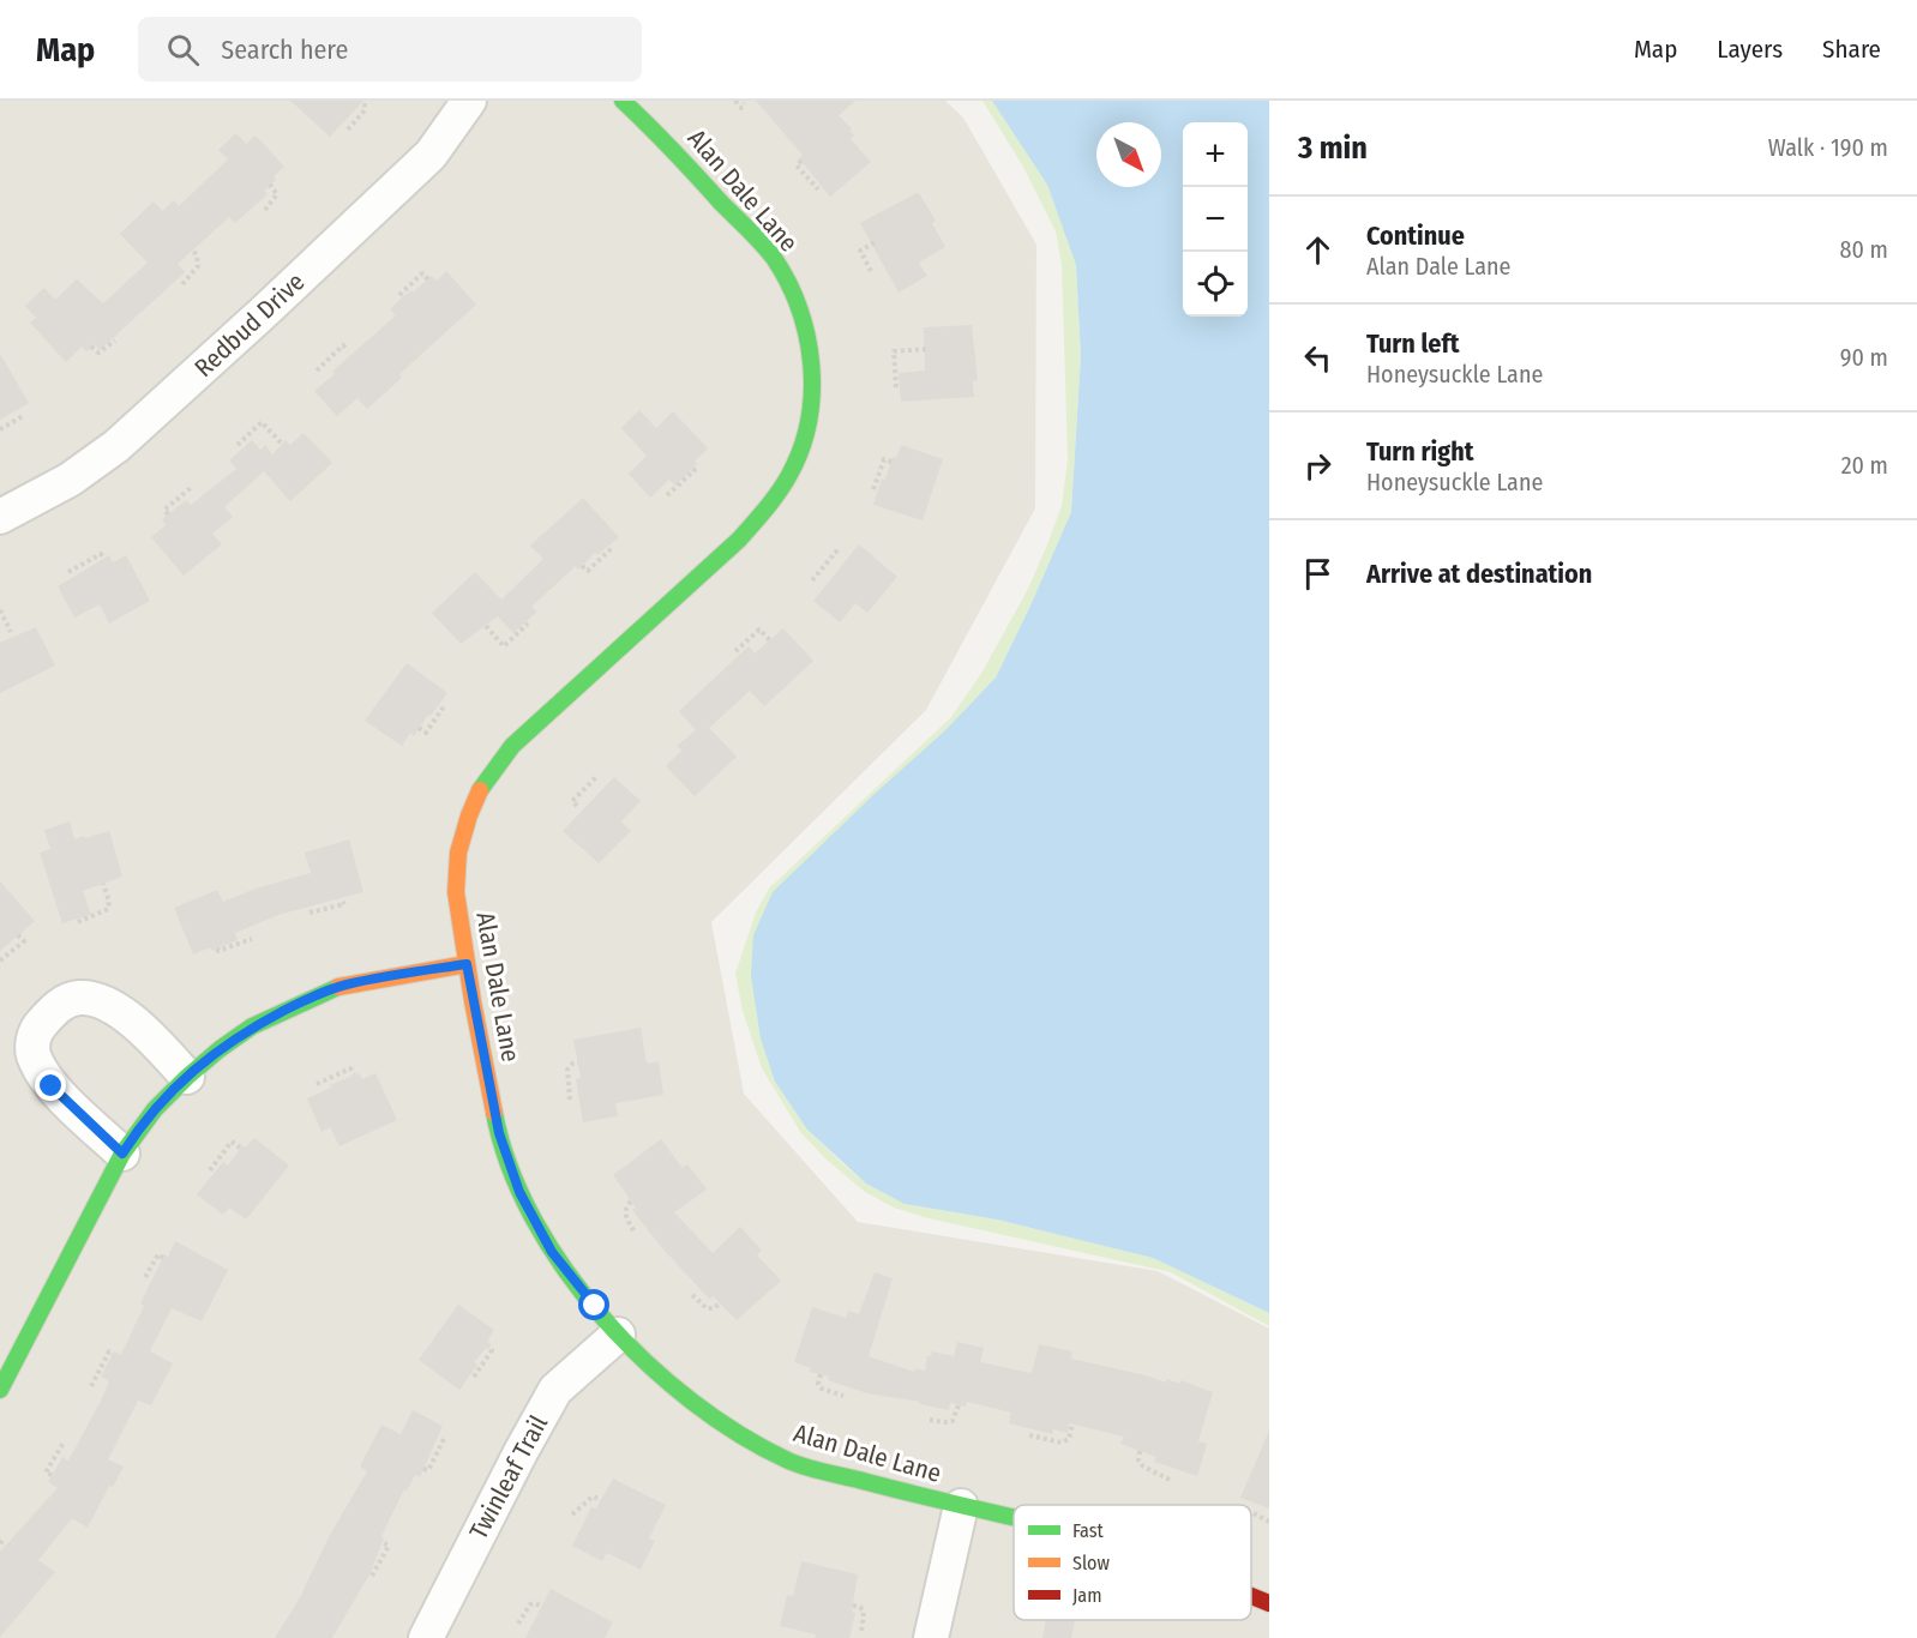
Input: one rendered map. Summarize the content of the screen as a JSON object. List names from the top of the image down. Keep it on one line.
{"streets":{"street":["Alan Dale Lane","Redbud Drive","Twinleaf Trail"]},"crossings":[["Alan Dale Lane","Twinleaf Trail"]],"legend":["Fast","Slow","Jam"],"north":"bottom right","page":{"header":"Map","search":"Search here","nav":["Map","Layers","Share"],"heading":["3 min","Walk · 190 m"],"map_buttons":["+","−"],"list":[["Continue","Alan Dale Lane","80 m"],["Turn left","Honeysuckle Lane","90 m"],["Turn right","Honeysuckle Lane","20 m"],"Arrive at destination"]}}
